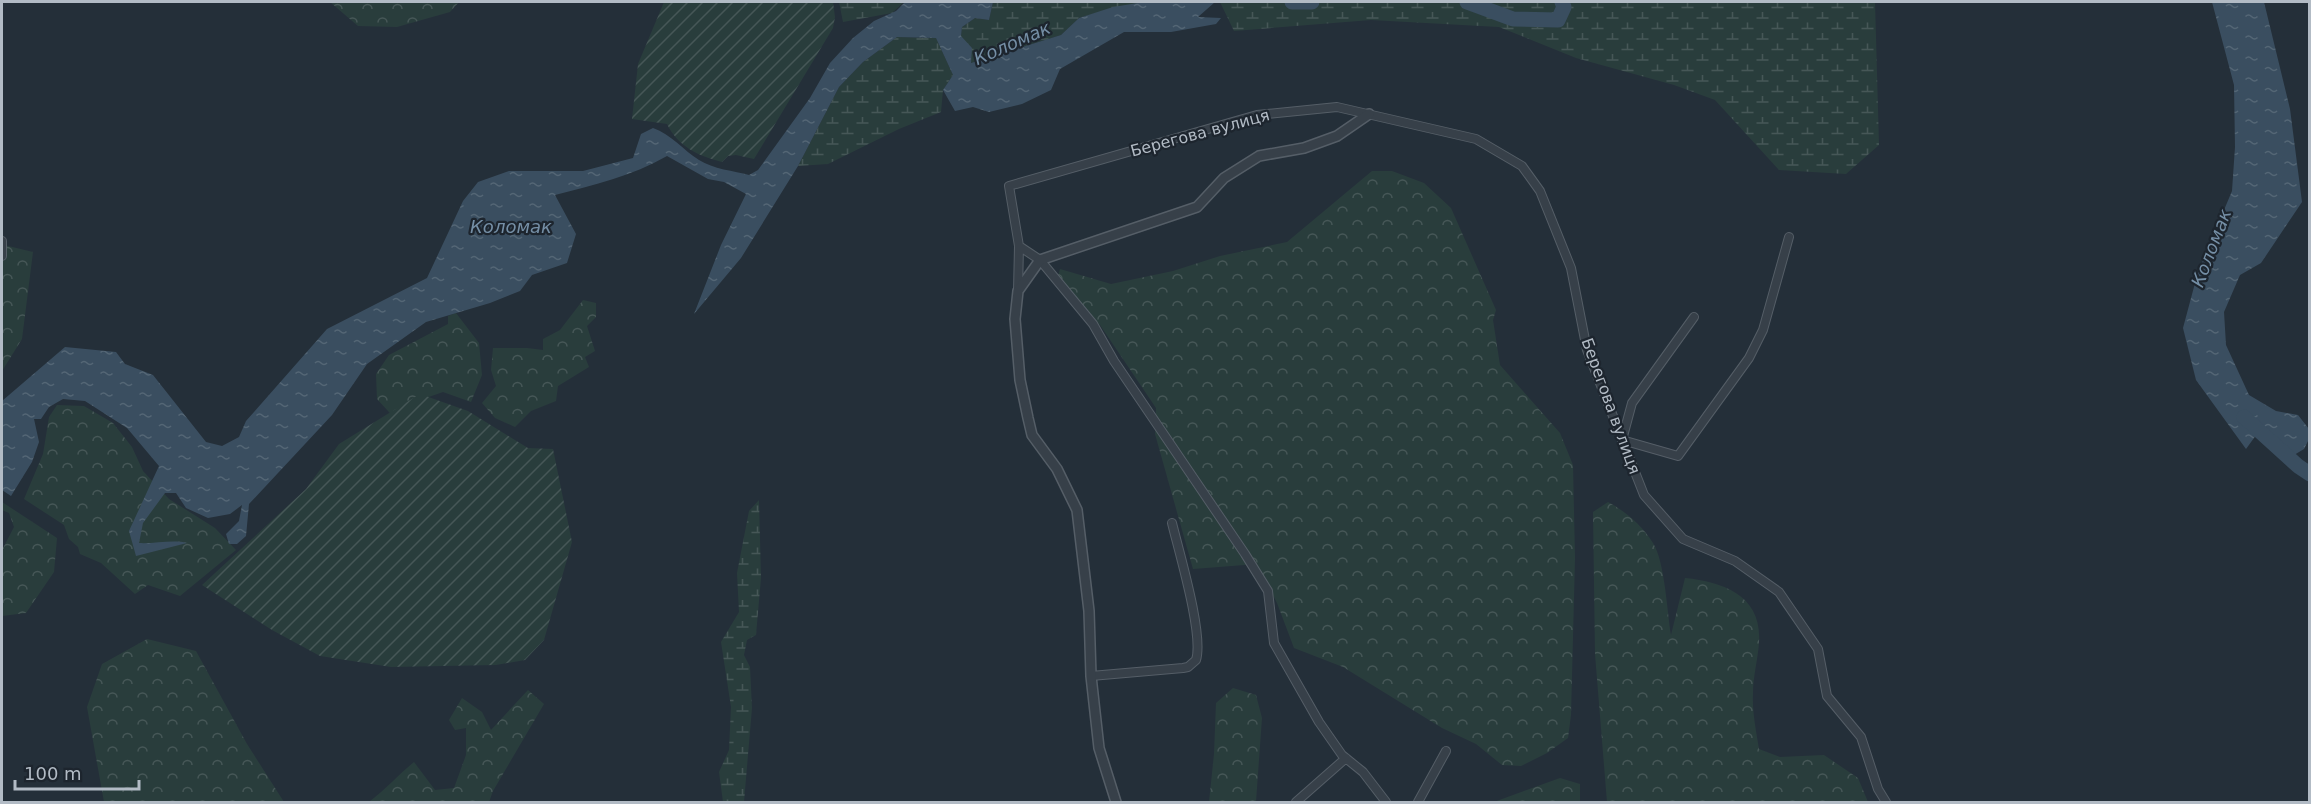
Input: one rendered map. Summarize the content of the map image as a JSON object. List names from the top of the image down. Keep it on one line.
{"streets":{"street":["Берегова вулиця"]},"water":["Коломак"],"scale_bar":"100 m"}
